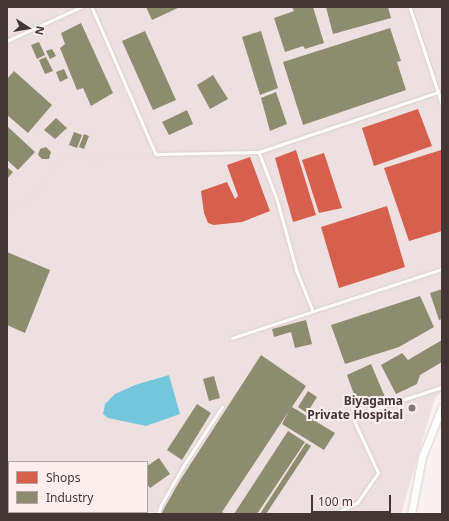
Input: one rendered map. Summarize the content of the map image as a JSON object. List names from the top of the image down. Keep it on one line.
{"places":["Biyagama Private Hospital"],"legend":["Shops","Industry"],"scale_bar":"100 m","north":"right"}
